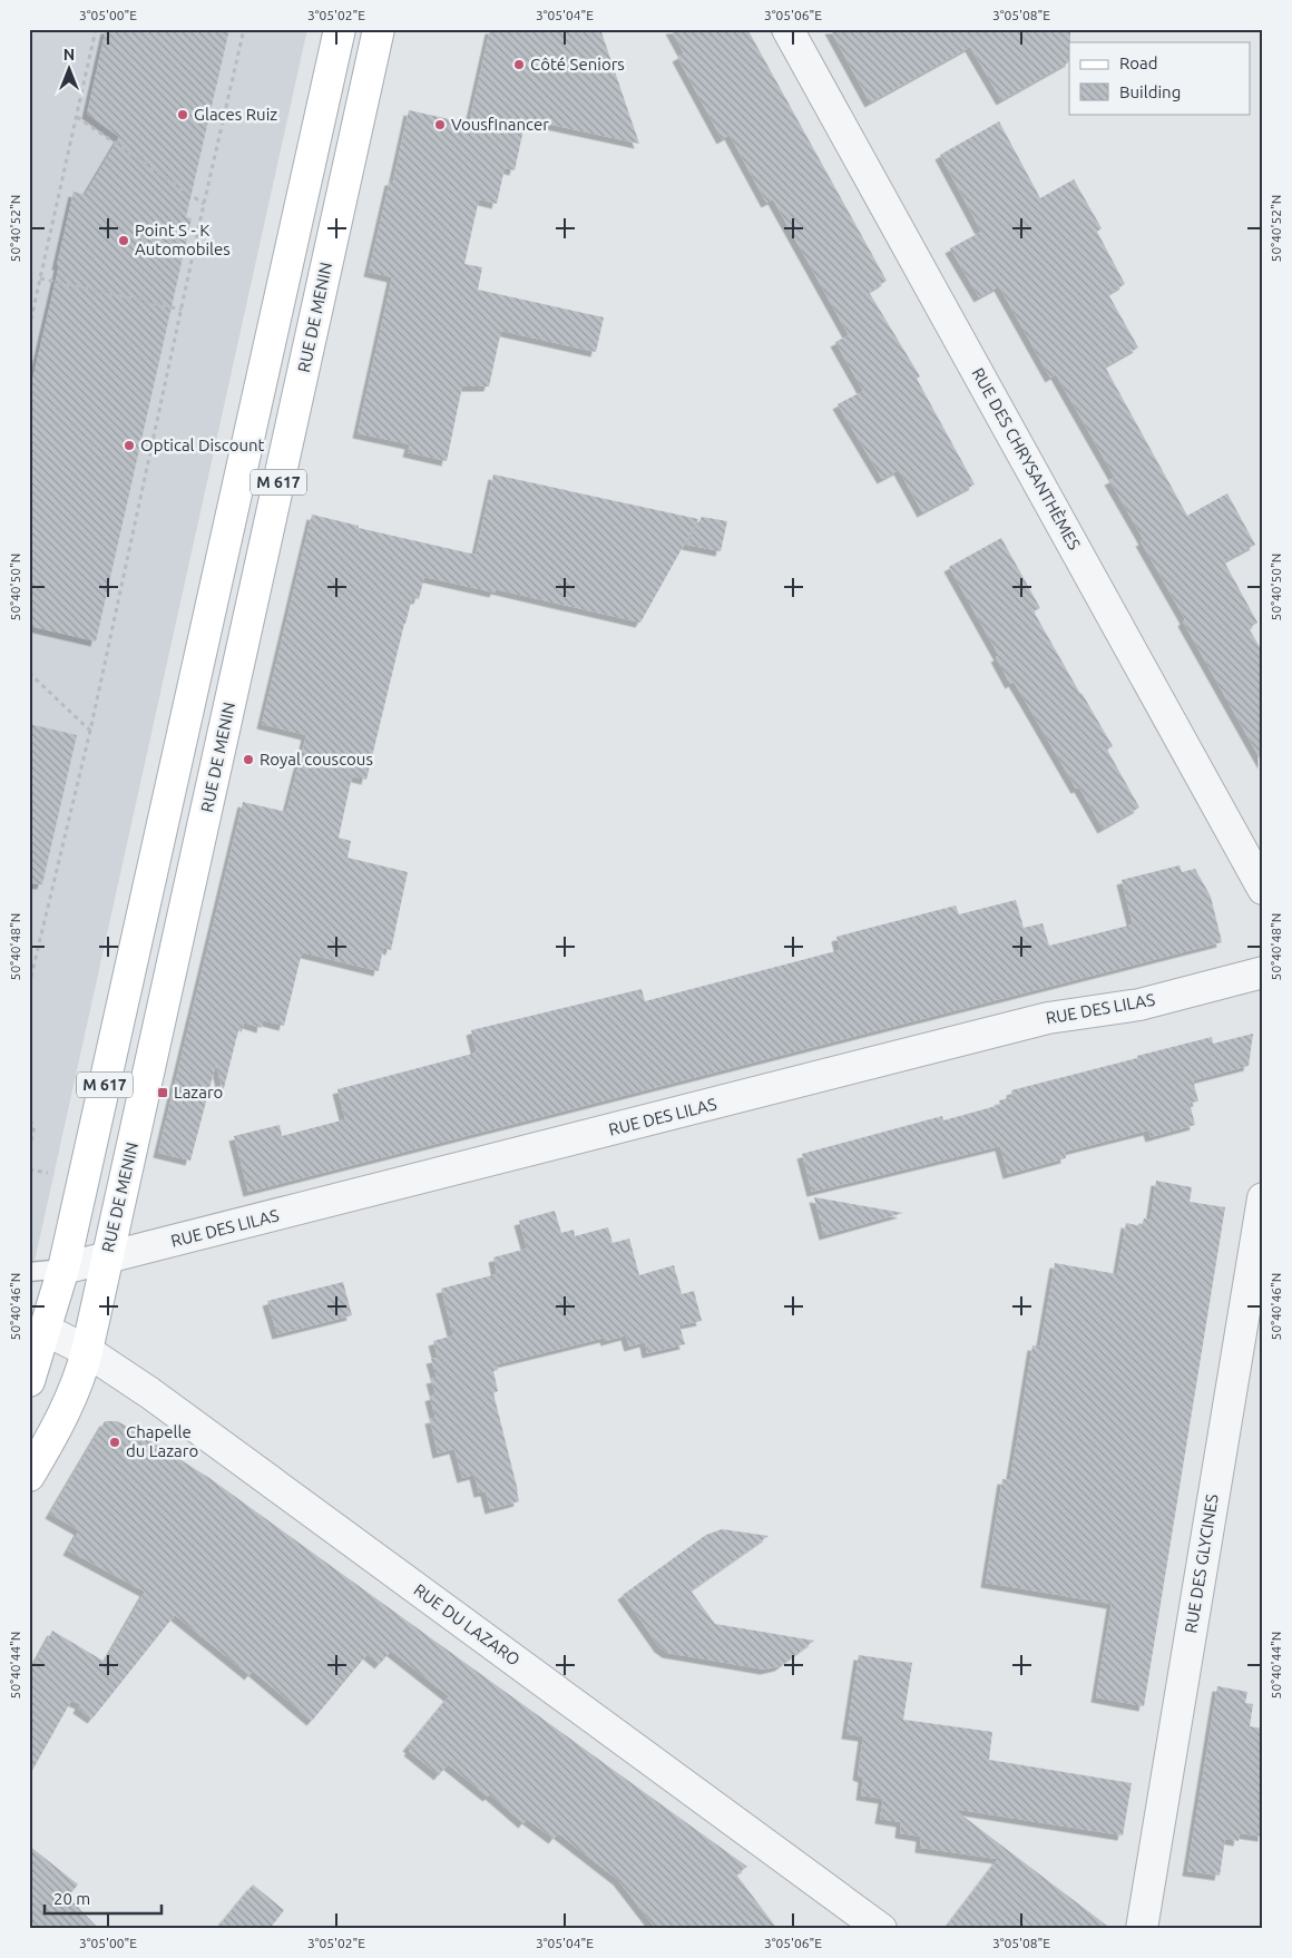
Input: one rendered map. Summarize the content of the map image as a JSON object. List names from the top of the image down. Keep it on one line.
{"streets":{"main road":["RUE DE MENIN","M 617"],"street":["RUE DES CHRYSANTHÈMES","RUE DES LILAS","RUE DES GLYCINES","RUE DU LAZARO"]},"crossings":[["RUE DE MENIN","RUE DES LILAS"],["RUE DE MENIN","RUE DU LAZARO"],["M 617","RUE DES LILAS"],["M 617","RUE DU LAZARO"]],"places":{"other":["Côté Seniors","Glaces Ruiz","Vousfinancer","Point S - K Automobiles","Optical Discount","Royal couscous","Chapelle du Lazaro"],"transit":["Lazaro"]},"legend":["Road","Building"],"scale_bar":"20 m","north":"top","coordinates":["3°05'00\"E","3°05'02\"E","3°05'04\"E","3°05'06\"E","3°05'08\"E","50°40'52\"N","50°40'50\"N","50°40'48\"N","50°40'46\"N","50°40'44\"N"]}
